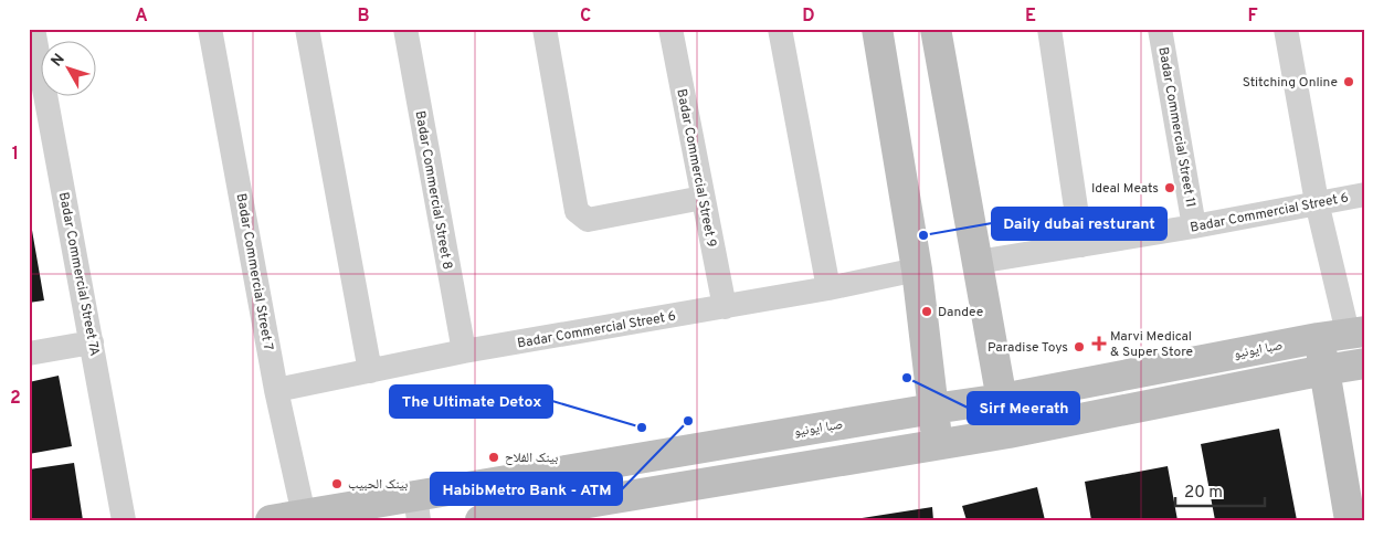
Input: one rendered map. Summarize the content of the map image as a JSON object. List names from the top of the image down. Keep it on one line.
{"streets":{"main road":["صبا ایونیو"],"street":["Badar Commercial Street 11","Badar Commercial Street 9","Badar Commercial Street 8","Badar Commercial Street 6","Badar Commercial Street 7","Badar Commercial Street 7A"]},"crossings":[["Badar Commercial Street 11","Badar Commercial Street 6"],["Badar Commercial Street 9","Badar Commercial Street 6"],["Badar Commercial Street 8","Badar Commercial Street 6"],["Badar Commercial Street 6","Badar Commercial Street 7"],["Badar Commercial Street 7","صبا ایونیو"]],"places":{"other":["Stitching Online","Ideal Meats","Daily dubai resturant","Dandee","Paradise Toys","Sirf Meerath","HabibMetro Bank - ATM","The Ultimate Detox","بینک الفلاح","بينک الحبيب"],"health":["Marvi Medical & Super Store"]},"scale_bar":"20 m","north":"top left","grid":{"columns":["A","B","C","D","E","F"],"rows":["1","2"]}}
